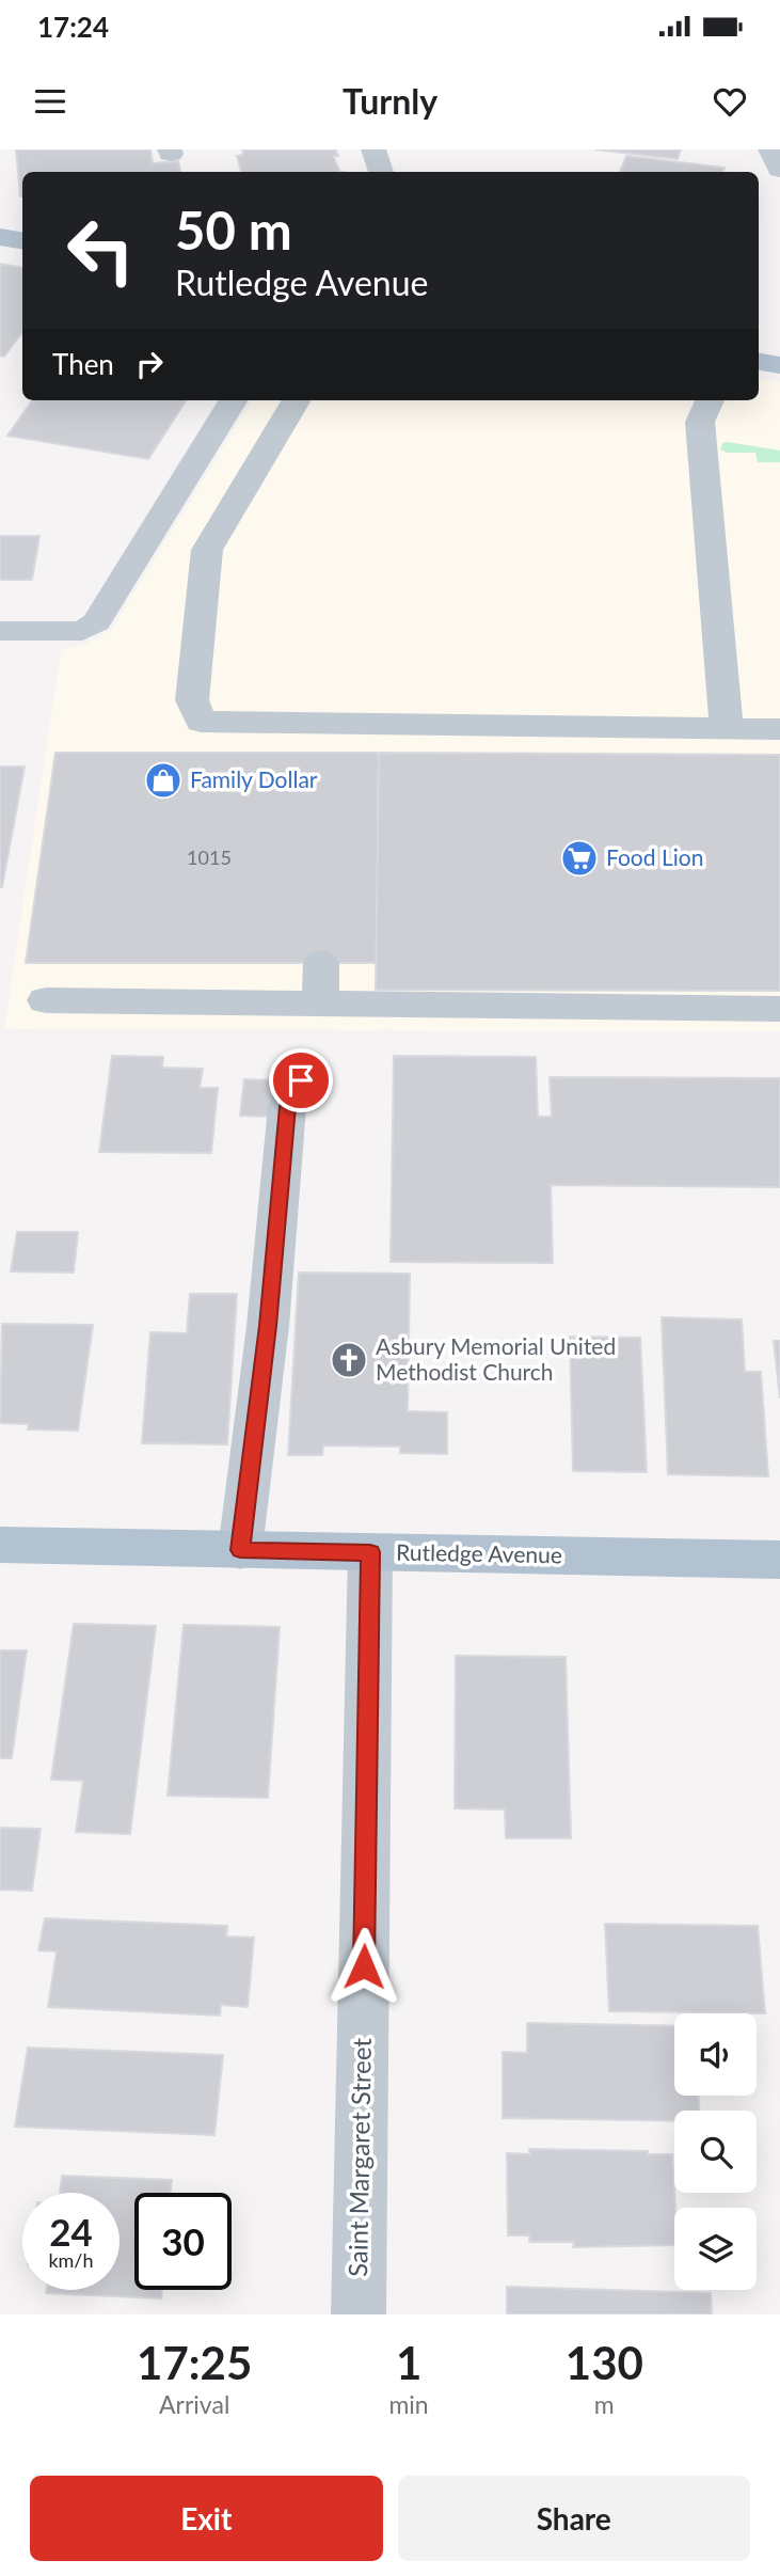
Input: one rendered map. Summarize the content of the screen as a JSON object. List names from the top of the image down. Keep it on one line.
{"streets":{"main road":["Rutledge Avenue"],"street":["Saint Margaret Street"]},"crossings":[["Rutledge Avenue","Saint Margaret Street"]],"places":{"shop":["Family Dollar"],"supermarket":["Food Lion"],"church":["Asbury Memorial United Methodist Church"]},"house_numbers":["1015"],"page":{"status":"17:24","header":"Turnly","turn":["50 m","Rutledge Avenue"],"then":"Then","speed":"24 km/h","limit":"30","eta":["17:25","Arrival","1","min","130","m"],"buttons":["Exit","Share"]}}
